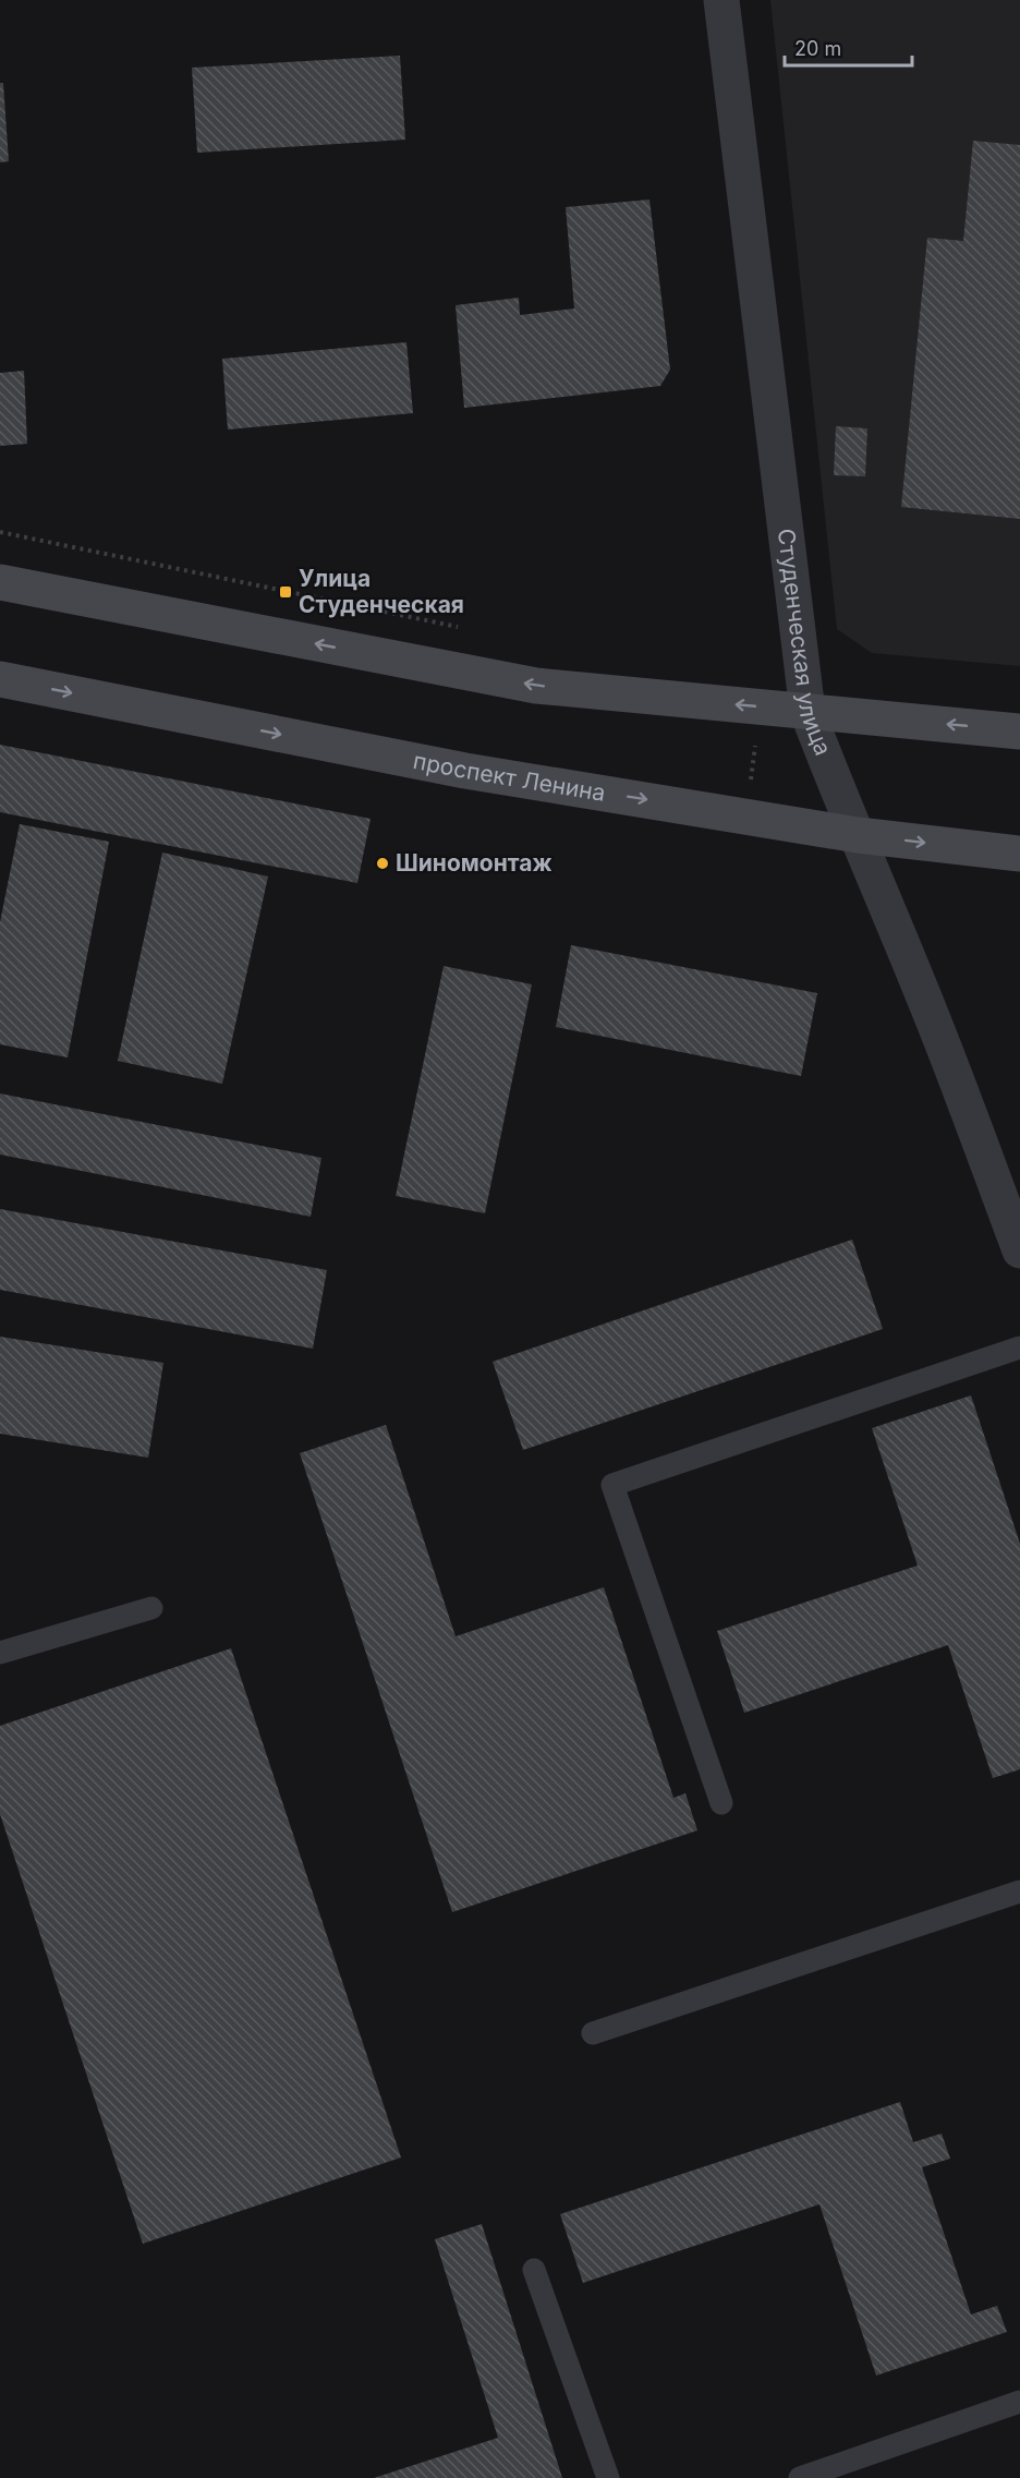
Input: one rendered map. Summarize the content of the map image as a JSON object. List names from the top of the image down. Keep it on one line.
{"streets":{"main road":["проспект Ленина"],"street":["Студенческая улица"]},"crossings":[["Студенческая улица","проспект Ленина"]],"places":{"transit":["Улица Студенческая"],"other":["Шиномонтаж"]},"scale_bar":"20 m"}
